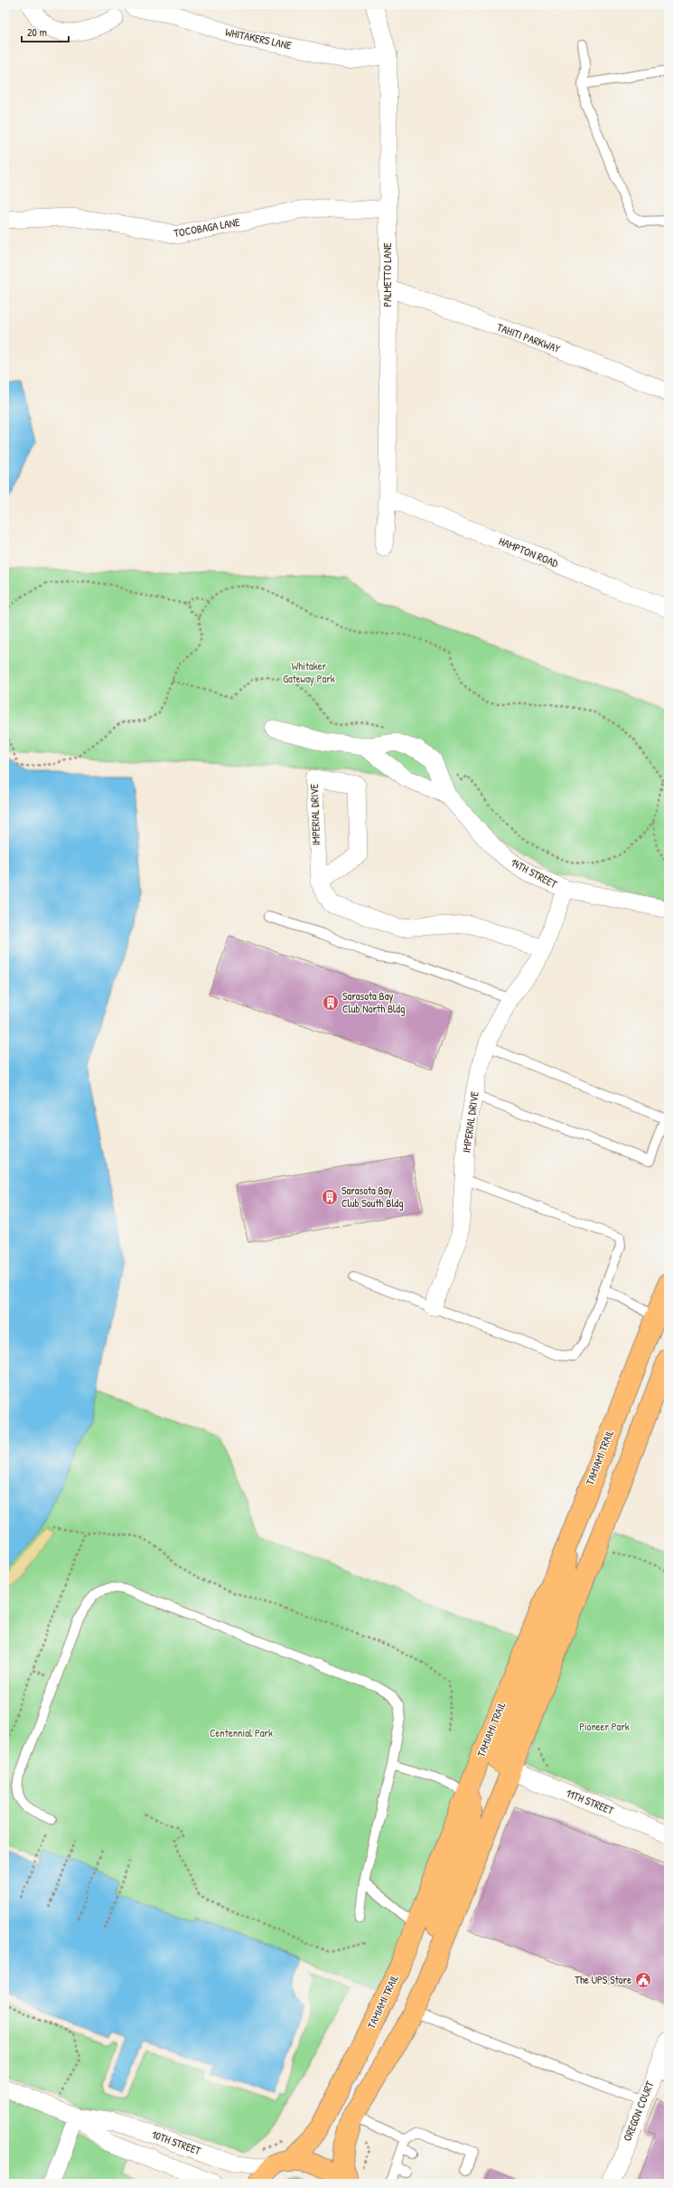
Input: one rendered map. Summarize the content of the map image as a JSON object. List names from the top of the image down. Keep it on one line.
{"streets":{"main road":["TAMIAMI TRAIL"],"street":["WHITAKERS LANE","TOCOBAGA LANE","PALMETTO LANE","TAHITI PARKWAY","HAMPTON ROAD","IMPERIAL DRIVE","14TH STREET","11TH STREET","OREGON COURT","10TH STREET"]},"crossings":[["WHITAKERS LANE","PALMETTO LANE"],["TOCOBAGA LANE","PALMETTO LANE"],["PALMETTO LANE","TAHITI PARKWAY"],["PALMETTO LANE","HAMPTON ROAD"],["IMPERIAL DRIVE","14TH STREET"],["TAMIAMI TRAIL","10TH STREET"]],"parks":["Whitaker Gateway Park","Pioneer Park","Centennial Park"],"places":{"building":["Sarasota Bay Club North Bldg","Sarasota Bay Club South Bldg"],"public building":["The UPS Store"]},"scale_bar":"20 m"}
